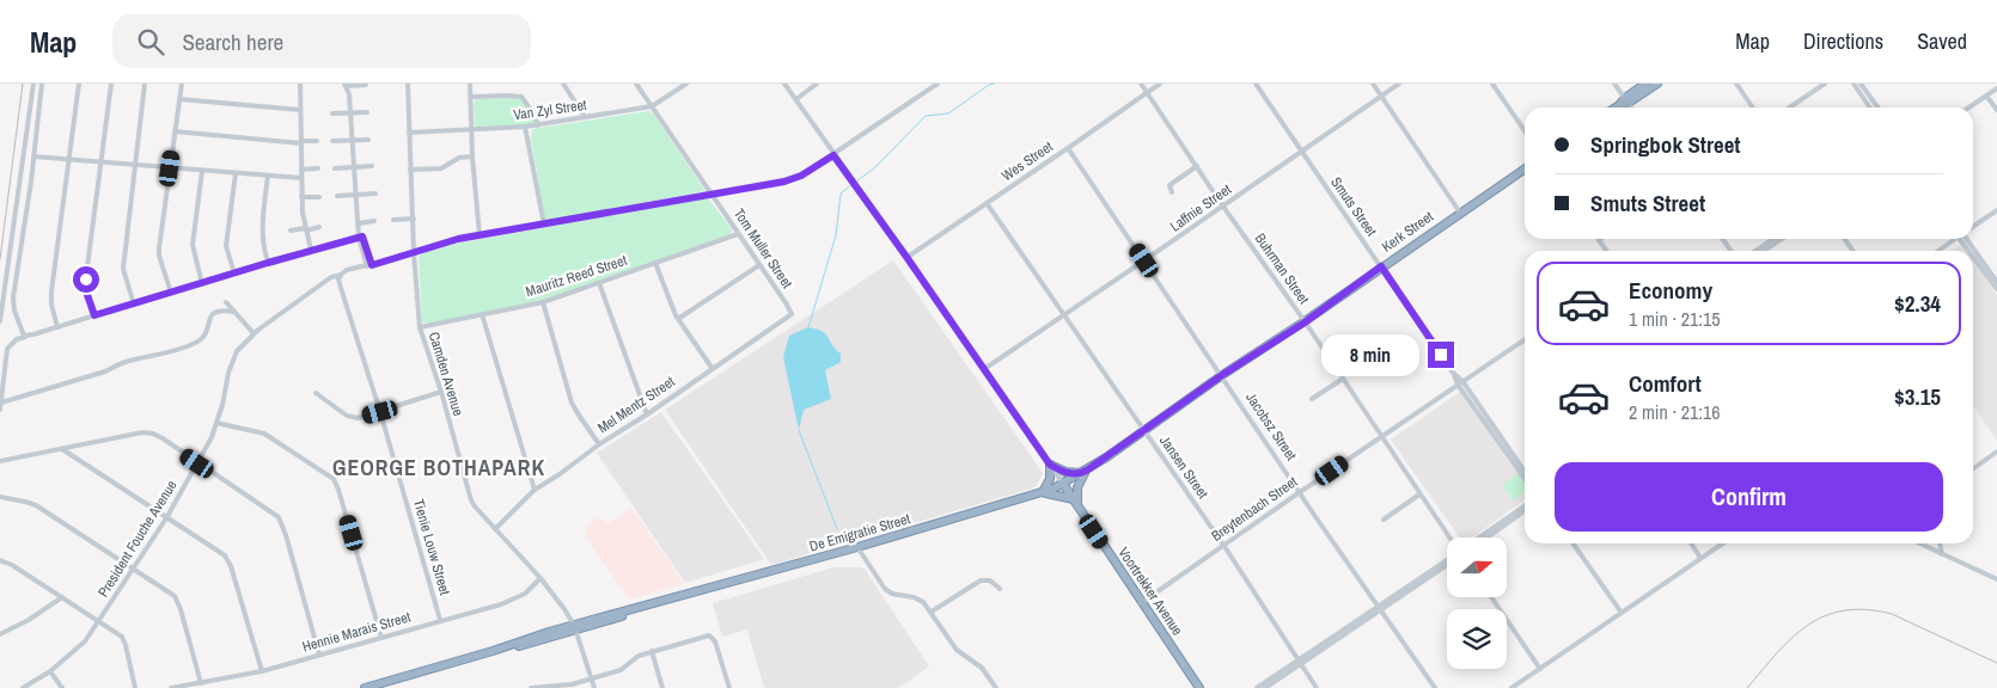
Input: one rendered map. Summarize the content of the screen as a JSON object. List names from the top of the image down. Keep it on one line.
{"streets":{"highway":["Kerk Street","De Emigratie Street","Voortrekker Avenue"],"street":["Van Zyl Street","Wes Street","Smuts Street","Laffnie Street","Tom Muller Street","Buhrman Street","Mauritz Reed Street","Camden Avenue","Mel Mentz Street","Jacobsz Street","Jansen Street","Breytenbach Street","President Fouche Avenue","Tienie Louw Street","Hennie Marais Street"]},"crossings":[["Van Zyl Street","Tom Muller Street"],["Van Zyl Street","Camden Avenue"],["Wes Street","Buhrman Street"],["Wes Street","Jacobsz Street"],["Wes Street","Jansen Street"],["Wes Street","Voortrekker Avenue"],["Smuts Street","Laffnie Street"],["Smuts Street","Kerk Street"],["Smuts Street","Breytenbach Street"],["Laffnie Street","Buhrman Street"],["Laffnie Street","Jacobsz Street"],["Laffnie Street","Jansen Street"],["Laffnie Street","Voortrekker Avenue"],["Kerk Street","Buhrman Street"],["Kerk Street","Jacobsz Street"],["Kerk Street","Jansen Street"],["Kerk Street","De Emigratie Street"],["Kerk Street","Voortrekker Avenue"],["Tom Muller Street","Mauritz Reed Street"],["Tom Muller Street","Mel Mentz Street"],["Tom Muller Street","President Fouche Avenue"],["Buhrman Street","Breytenbach Street"],["Mauritz Reed Street","Camden Avenue"],["Camden Avenue","Mel Mentz Street"],["Camden Avenue","De Emigratie Street"],["Camden Avenue","President Fouche Avenue"],["Camden Avenue","Hennie Marais Street"],["Jacobsz Street","Breytenbach Street"],["Jansen Street","Breytenbach Street"],["Breytenbach Street","Voortrekker Avenue"],["De Emigratie Street","Voortrekker Avenue"],["President Fouche Avenue","Tienie Louw Street"],["President Fouche Avenue","Voortrekker Avenue"],["Tienie Louw Street","Hennie Marais Street"]],"districts":["GEORGE BOTHAPARK"],"north":"right","page":{"header":"Map","search":"Search here","nav":["Map","Directions","Saved"],"banner":["Springbok Street","Smuts Street"],"list":[{"name":"Economy","note":"1 min · 21:15","value":"$2.34"},{"name":"Comfort","note":"2 min · 21:16","value":"$3.15"}],"bubble":"8 min","buttons":"Confirm"}}
